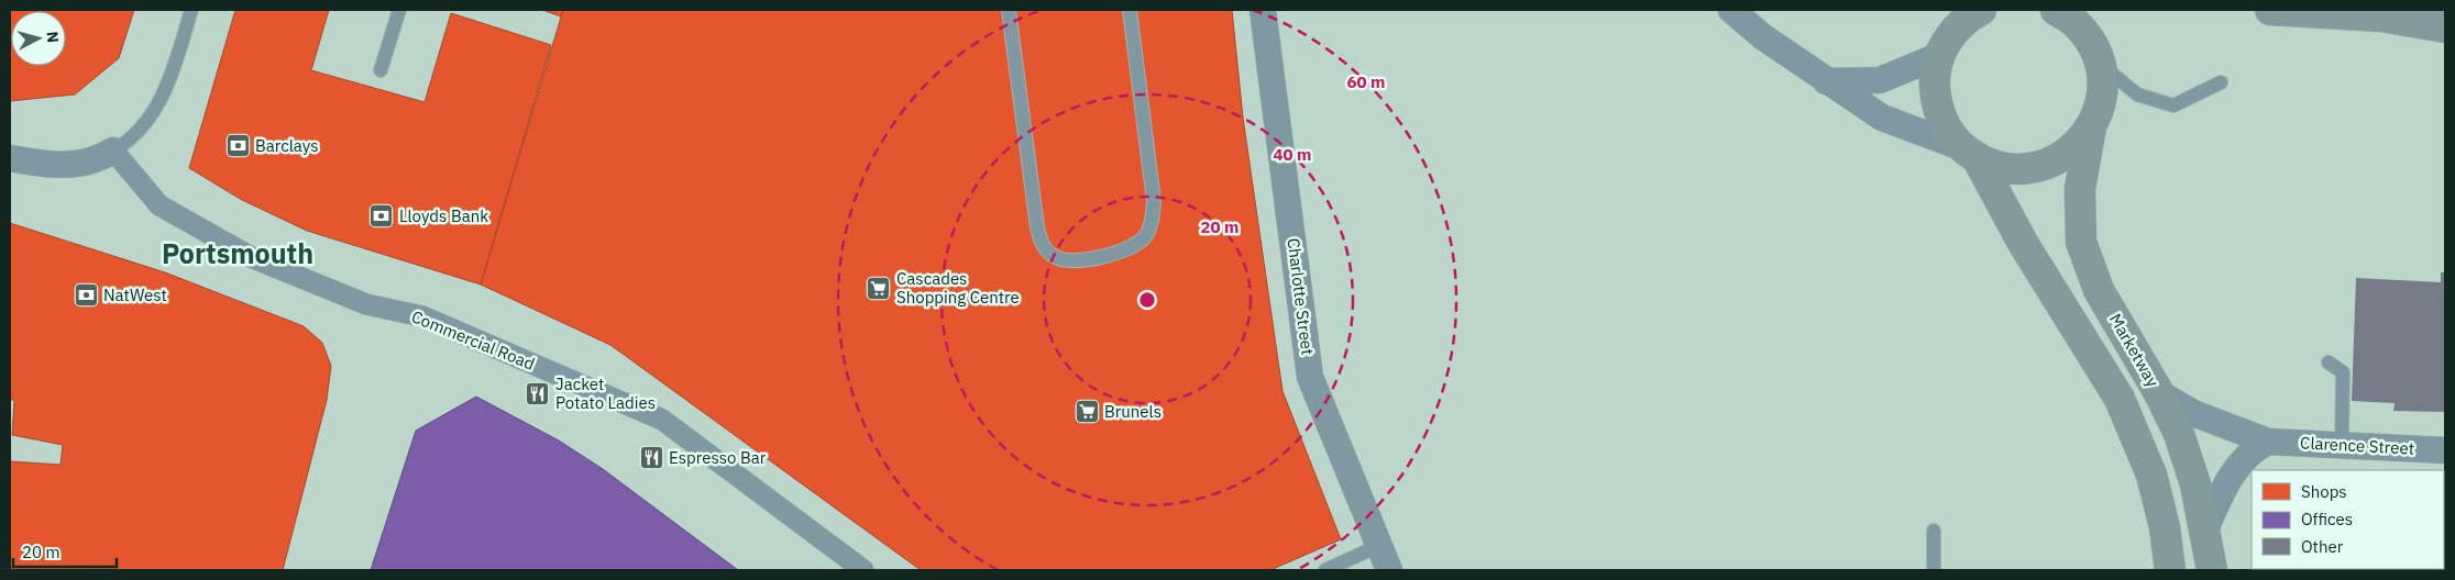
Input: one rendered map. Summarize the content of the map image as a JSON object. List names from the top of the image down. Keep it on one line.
{"streets":{"main road":["Marketway"],"street":["Charlotte Street","Commercial Road","Clarence Street"]},"crossings":[["Marketway","Clarence Street"]],"districts":["Portsmouth"],"places":{"bank":["Barclays","Lloyds Bank","NatWest"],"supermarket":["Cascades Shopping Centre","Brunels"],"restaurant":["Jacket Potato Ladies","Espresso Bar"]},"legend":["Shops","Offices","Other"],"scale_bar":"20 m","north":"right","rings":["60 m","40 m","20 m"]}
